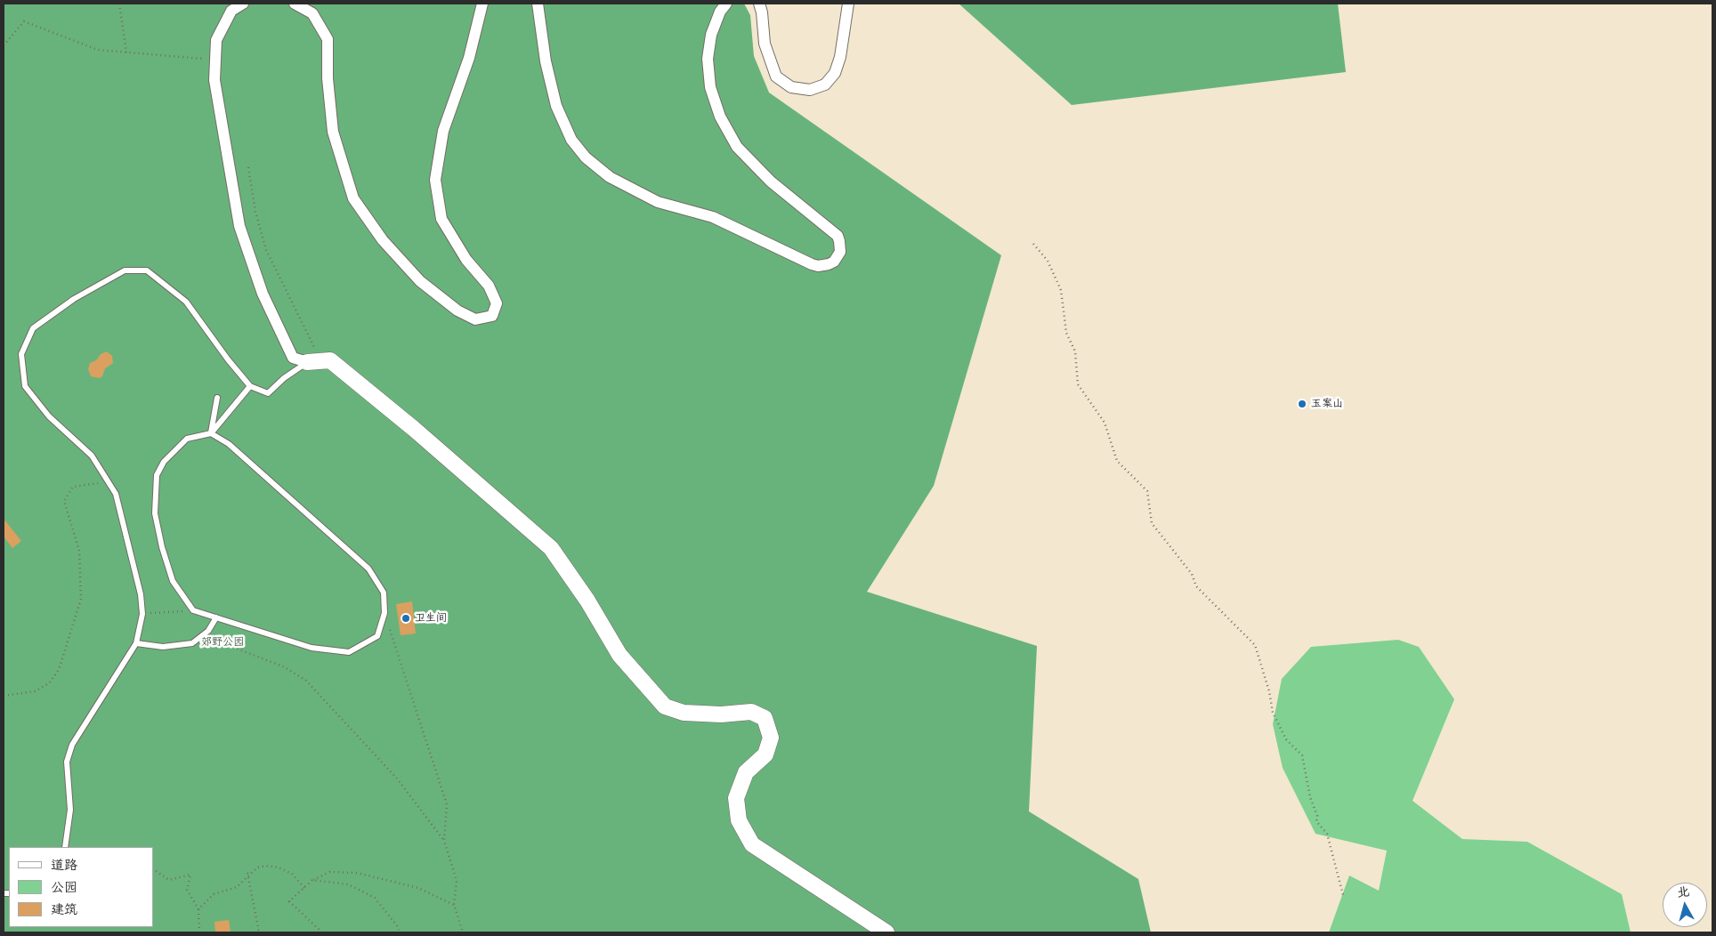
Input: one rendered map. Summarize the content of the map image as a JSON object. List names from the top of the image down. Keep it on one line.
{"parks":["郊野公园"],"places":["玉案山","卫生间"],"legend":["道路","公园","建筑"],"north":"top"}
